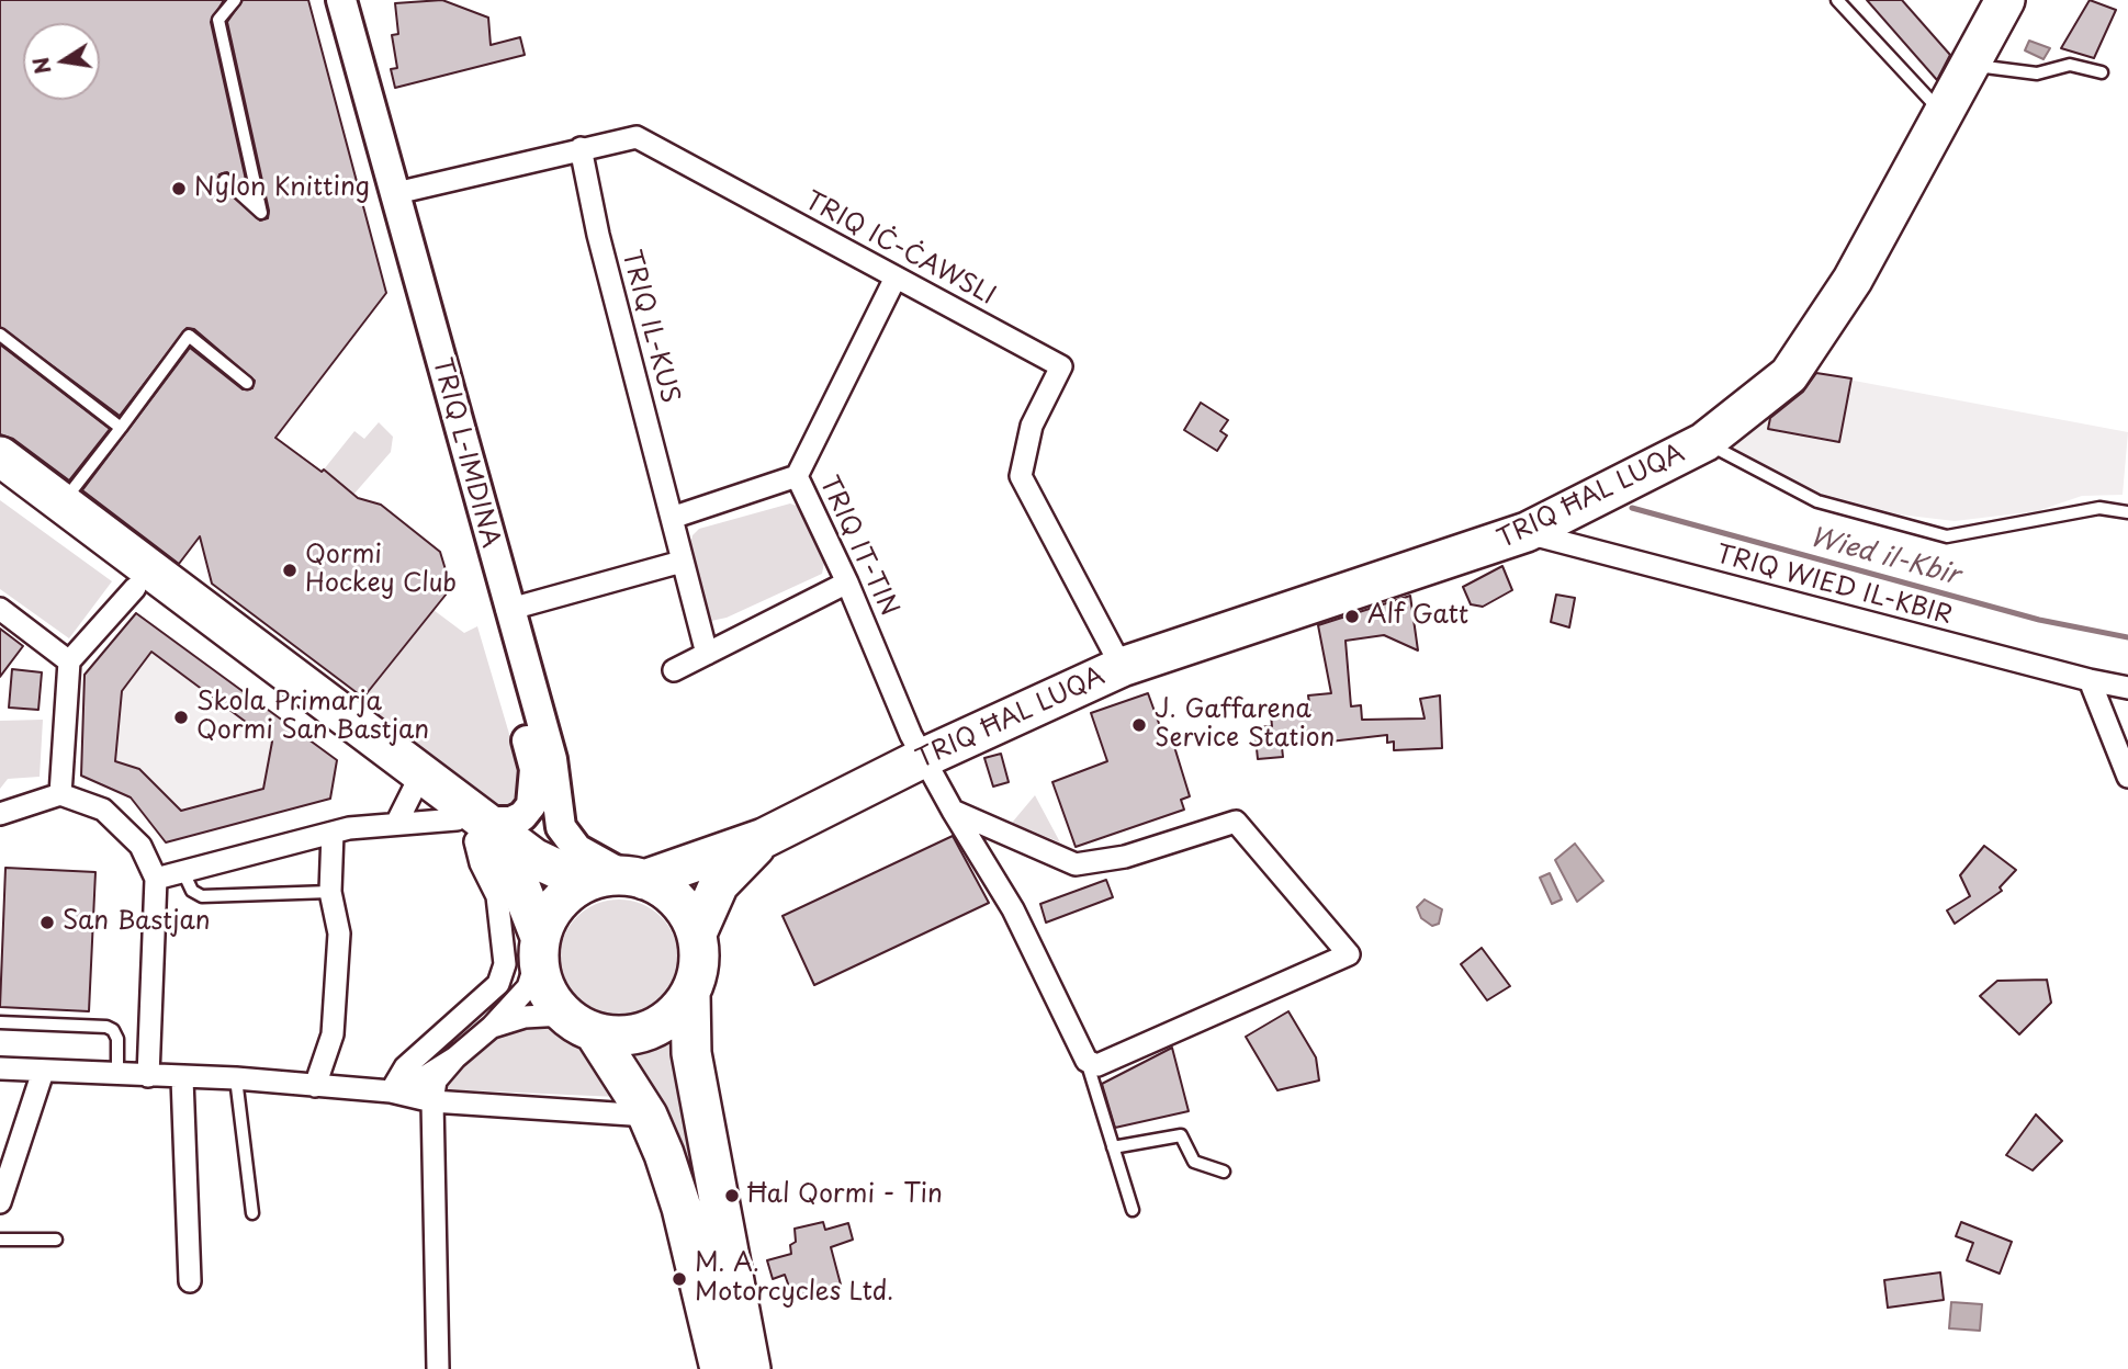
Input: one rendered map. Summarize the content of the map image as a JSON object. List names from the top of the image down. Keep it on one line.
{"streets":{"highway":["TRIQ ĦAL LUQA"],"main road":["TRIQ L-IMDINA"],"street":["TRIQ IĊ-ĊAWSLI","TRIQ IL-KUS","TRIQ IT-TIN","TRIQ WIED IL-KBIR"]},"crossings":[["TRIQ IĊ-ĊAWSLI","TRIQ IL-KUS"],["TRIQ IĊ-ĊAWSLI","TRIQ L-IMDINA"],["TRIQ IĊ-ĊAWSLI","TRIQ ĦAL LUQA"],["TRIQ IĊ-ĊAWSLI","TRIQ IT-TIN"],["TRIQ L-IMDINA","TRIQ ĦAL LUQA"],["TRIQ ĦAL LUQA","TRIQ IT-TIN"],["TRIQ ĦAL LUQA","TRIQ WIED IL-KBIR"]],"water":["Wied il-Kbir"],"places":["Nylon Knitting","Qormi Hockey Club","Alf Gatt","Skola Primarja Qormi San Bastjan","J. Gaffarena Service Station","San Bastjan","Ħal Qormi - Tin","M. A. Motorcycles Ltd."],"north":"left"}
